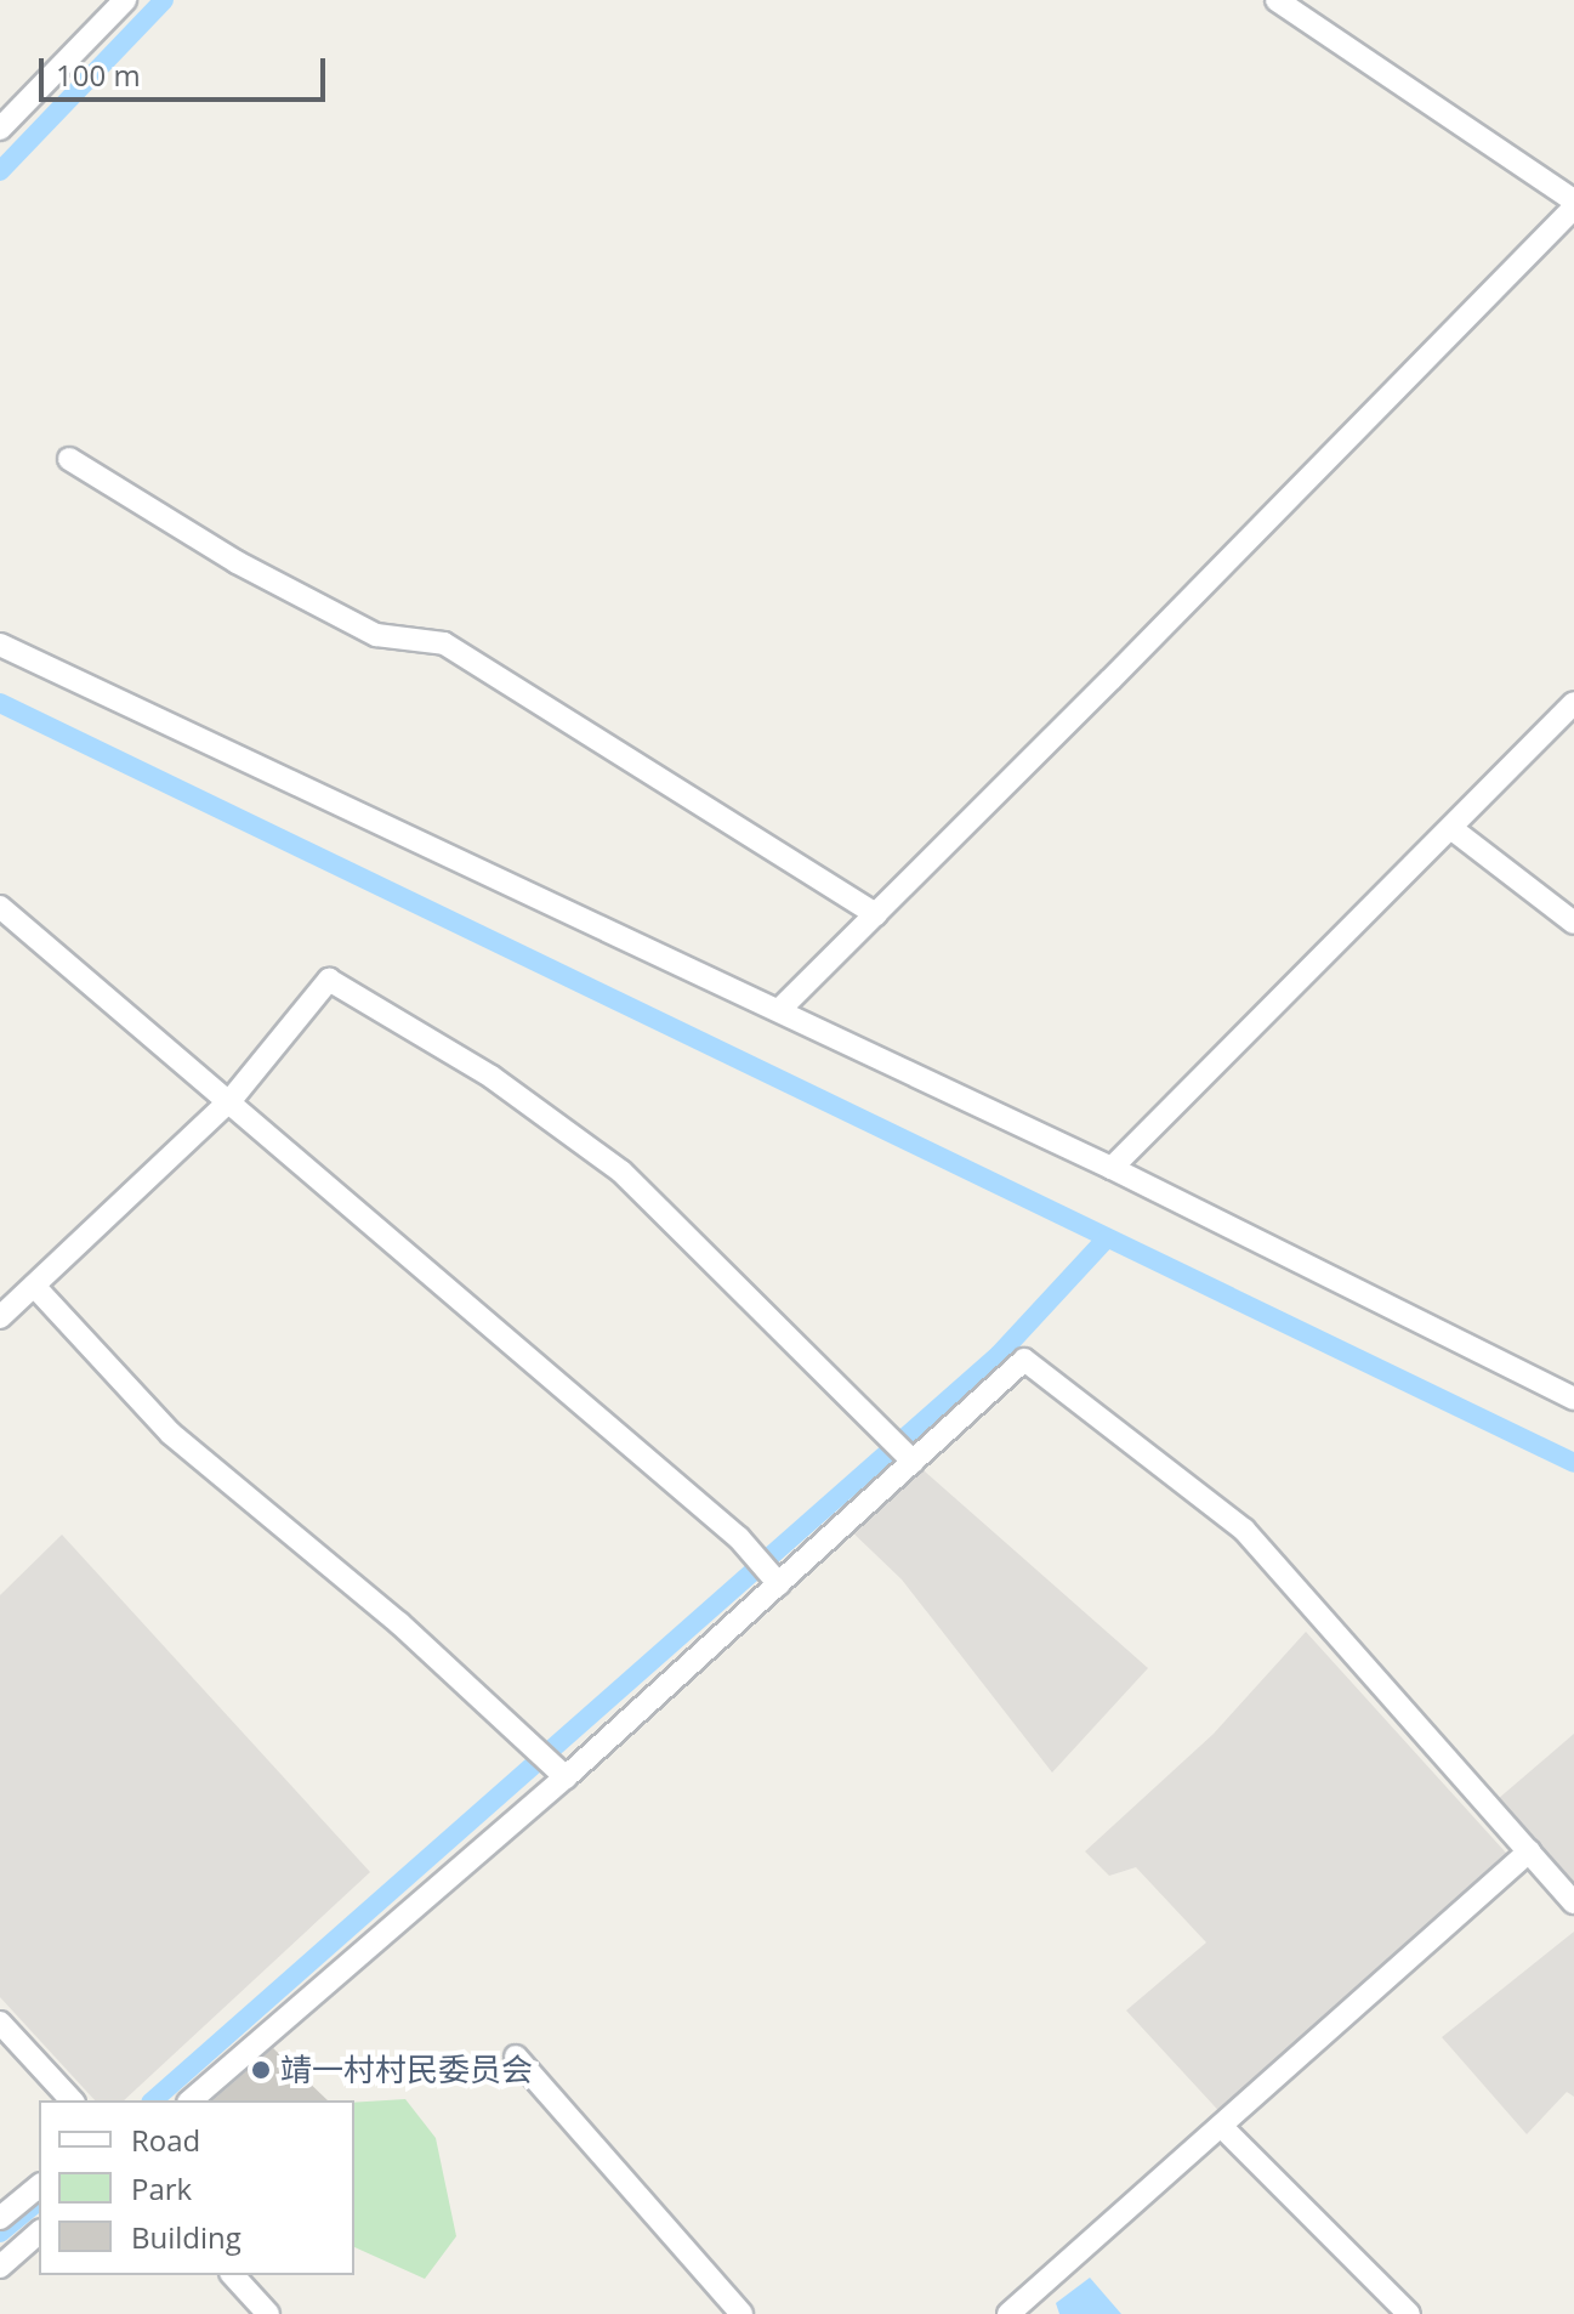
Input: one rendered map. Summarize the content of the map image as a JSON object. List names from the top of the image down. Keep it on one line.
{"places":["靖一村村民委员会"],"legend":["Road","Park","Building"],"scale_bar":"100 m"}
